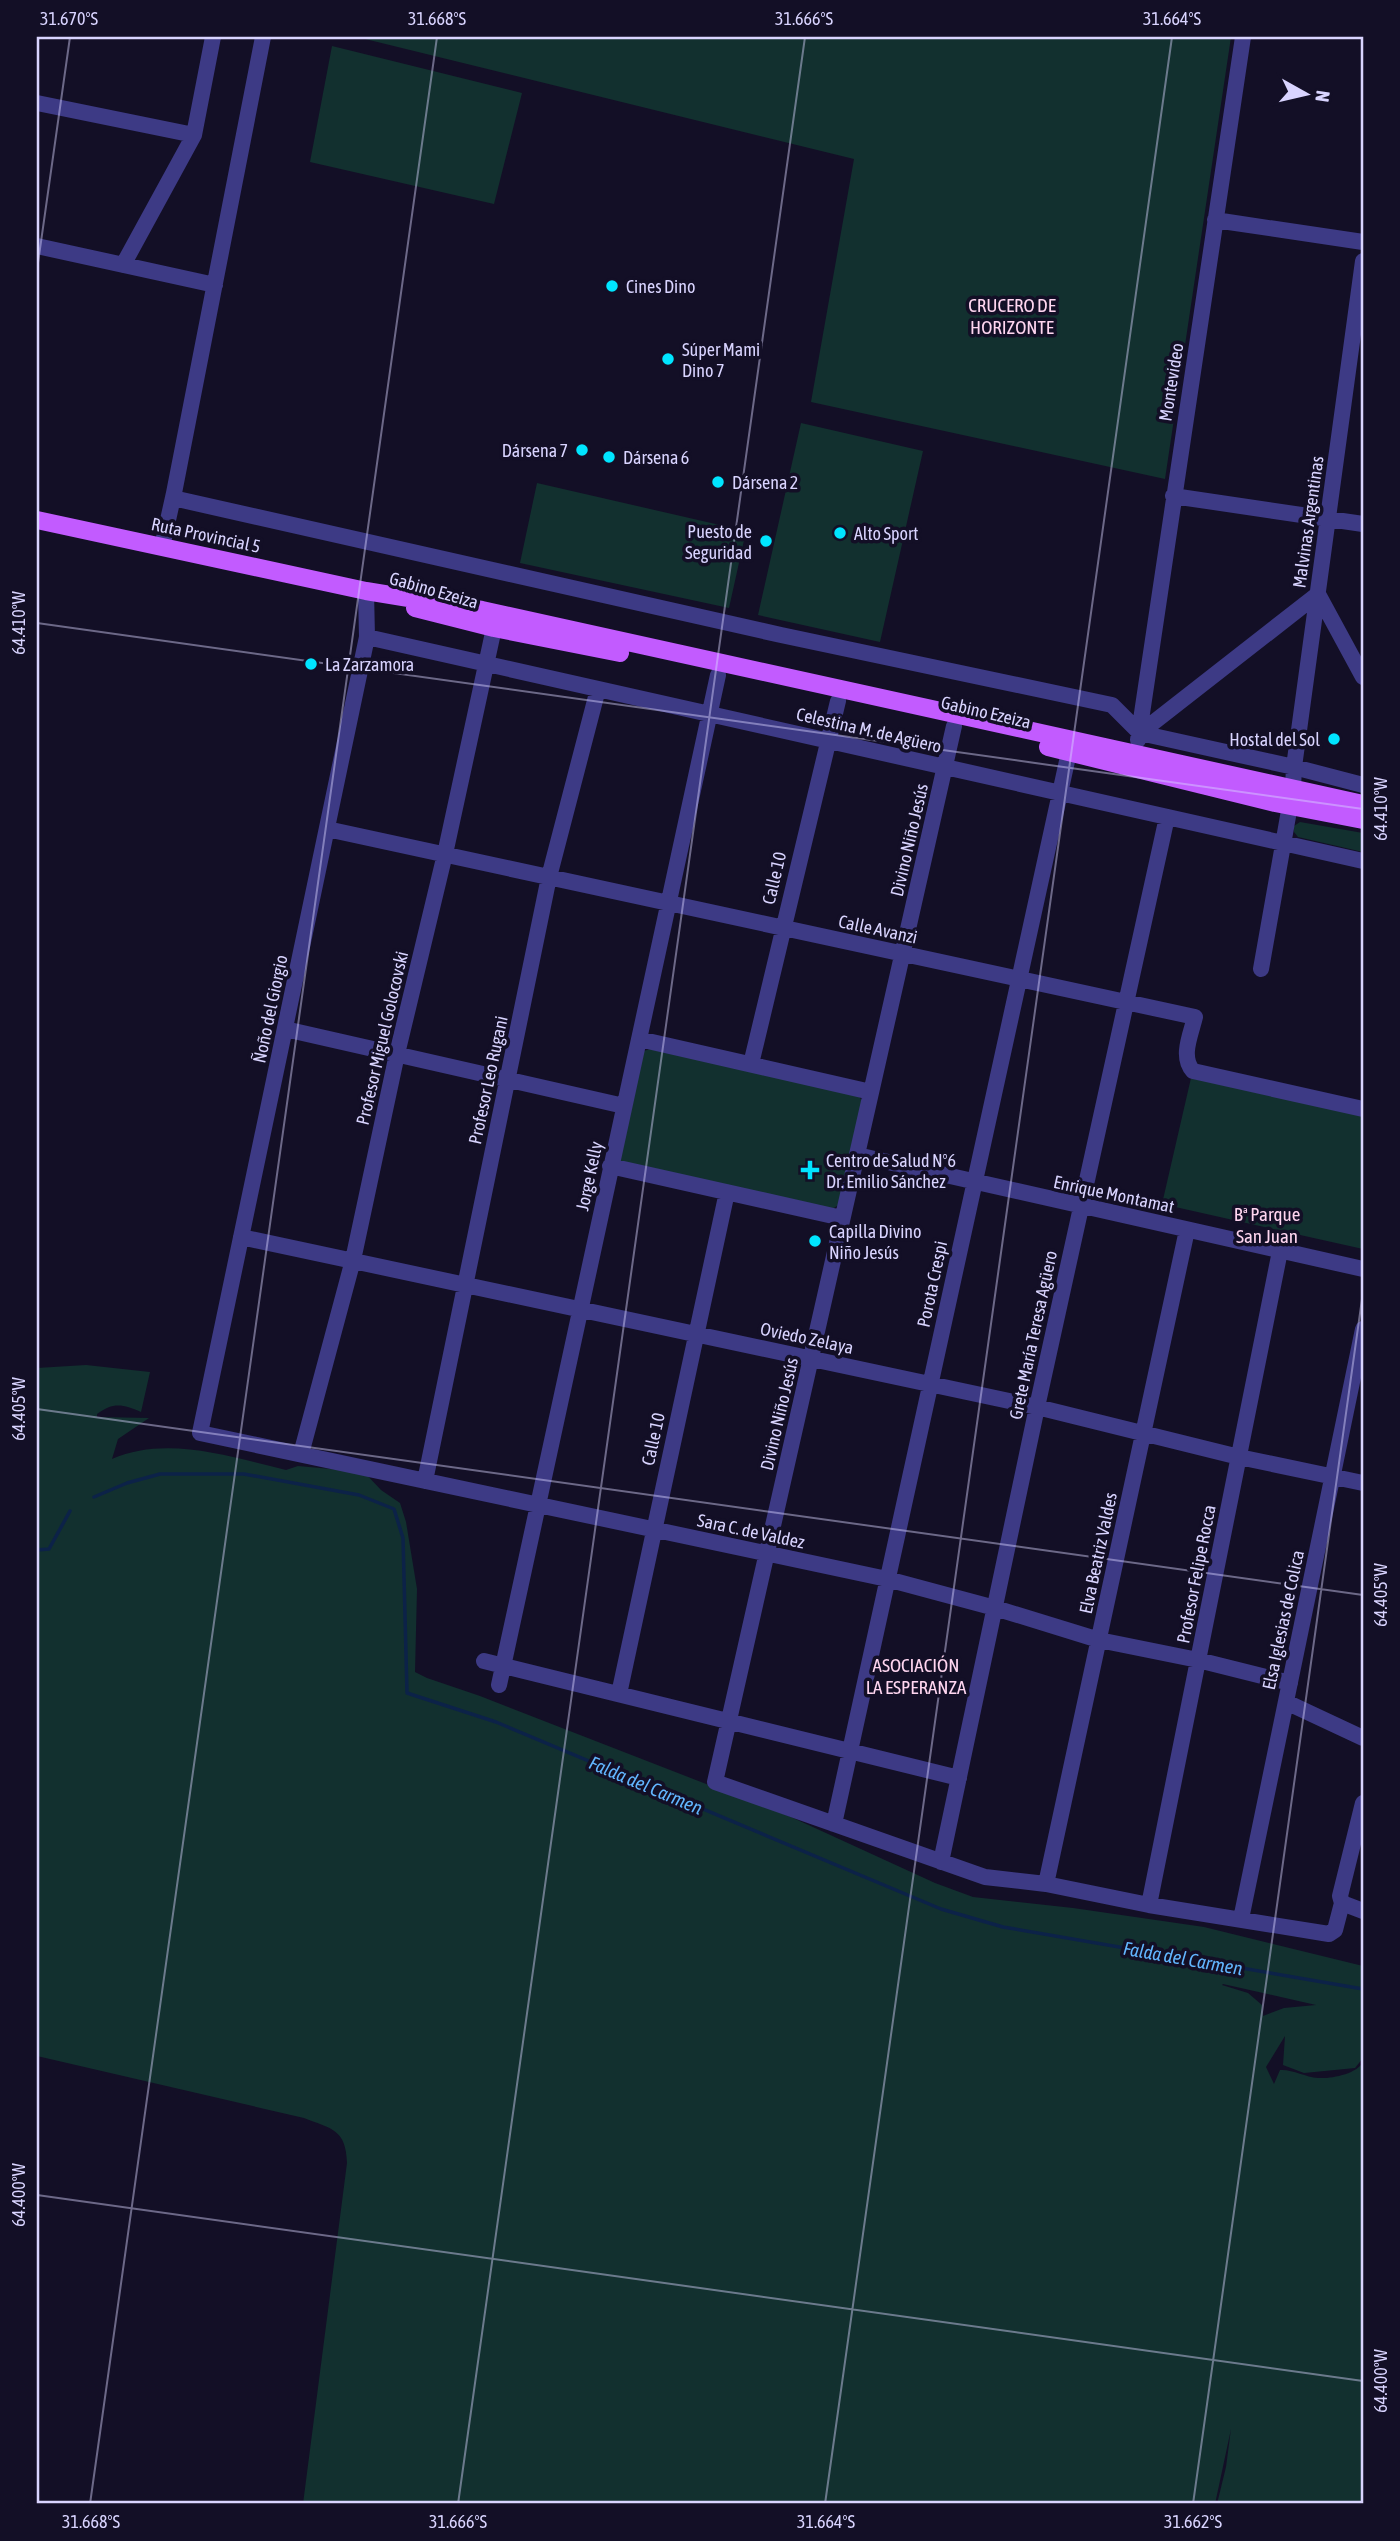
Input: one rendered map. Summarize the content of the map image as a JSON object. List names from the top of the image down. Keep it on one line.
{"streets":{"main road":["Ruta Provincial 5","Gabino Ezeiza"],"street":["Montevideo","Malvinas Argentinas","Celestina M. de Agüero","Divino Niño Jesús","Calle 10","Calle Avanzi","Ñoño del Giorgio","Profesor Miguel Golocovski","Profesor Leo Rugani","Jorge Kelly","Enrique Montamat","Porota Crespi","Grete María Teresa Agüero","Oviedo Zelaya","Sara C. de Valdez","Elva Beatriz Valdes","Profesor Felipe Rocca","Elsa Iglesias de Colica"]},"crossings":[["Montevideo","Gabino Ezeiza"],["Malvinas Argentinas","Gabino Ezeiza"],["Malvinas Argentinas","Celestina M. de Agüero"],["Ruta Provincial 5","Gabino Ezeiza"],["Ruta Provincial 5","Ñoño del Giorgio"],["Gabino Ezeiza","Divino Niño Jesús"],["Gabino Ezeiza","Calle 10"],["Gabino Ezeiza","Ñoño del Giorgio"],["Gabino Ezeiza","Profesor Miguel Golocovski"],["Gabino Ezeiza","Jorge Kelly"],["Gabino Ezeiza","Porota Crespi"],["Celestina M. de Agüero","Divino Niño Jesús"],["Celestina M. de Agüero","Calle 10"],["Celestina M. de Agüero","Ñoño del Giorgio"],["Celestina M. de Agüero","Profesor Miguel Golocovski"],["Celestina M. de Agüero","Profesor Leo Rugani"],["Celestina M. de Agüero","Jorge Kelly"],["Celestina M. de Agüero","Porota Crespi"],["Celestina M. de Agüero","Grete María Teresa Agüero"],["Divino Niño Jesús","Calle Avanzi"],["Divino Niño Jesús","Enrique Montamat"],["Divino Niño Jesús","Porota Crespi"],["Divino Niño Jesús","Oviedo Zelaya"],["Divino Niño Jesús","Sara C. de Valdez"],["Calle 10","Calle Avanzi"],["Calle 10","Oviedo Zelaya"],["Calle 10","Sara C. de Valdez"],["Calle Avanzi","Ñoño del Giorgio"],["Calle Avanzi","Profesor Miguel Golocovski"],["Calle Avanzi","Profesor Leo Rugani"],["Calle Avanzi","Jorge Kelly"],["Calle Avanzi","Porota Crespi"],["Calle Avanzi","Grete María Teresa Agüero"],["Ñoño del Giorgio","Oviedo Zelaya"],["Ñoño del Giorgio","Sara C. de Valdez"],["Profesor Miguel Golocovski","Oviedo Zelaya"],["Profesor Miguel Golocovski","Sara C. de Valdez"],["Profesor Leo Rugani","Oviedo Zelaya"],["Profesor Leo Rugani","Sara C. de Valdez"],["Jorge Kelly","Oviedo Zelaya"],["Jorge Kelly","Sara C. de Valdez"],["Enrique Montamat","Porota Crespi"],["Enrique Montamat","Grete María Teresa Agüero"],["Enrique Montamat","Elva Beatriz Valdes"],["Enrique Montamat","Profesor Felipe Rocca"],["Porota Crespi","Oviedo Zelaya"],["Porota Crespi","Sara C. de Valdez"],["Grete María Teresa Agüero","Oviedo Zelaya"],["Grete María Teresa Agüero","Sara C. de Valdez"],["Oviedo Zelaya","Elva Beatriz Valdes"],["Oviedo Zelaya","Profesor Felipe Rocca"],["Oviedo Zelaya","Elsa Iglesias de Colica"],["Sara C. de Valdez","Elva Beatriz Valdes"],["Sara C. de Valdez","Profesor Felipe Rocca"],["Sara C. de Valdez","Elsa Iglesias de Colica"]],"districts":["CRUCERO DE HORIZONTE","Bª Parque San Juan","ASOCIACIÓN LA ESPERANZA"],"water":["Falda del Carmen"],"places":{"other":["Cines Dino","Súper Mami Dino 7","Dársena 7","Dársena 6","Dársena 2","Alto Sport","Puesto de Seguridad","La Zarzamora","Hostal del Sol","Capilla Divino Niño Jesús"],"health":["Centro de Salud Nº6 Dr. Emilio Sánchez"]},"north":"right","coordinates":["31.670°S","31.668°S","31.666°S","31.664°S","64.410°W","64.405°W","64.400°W","31.662°S"]}
